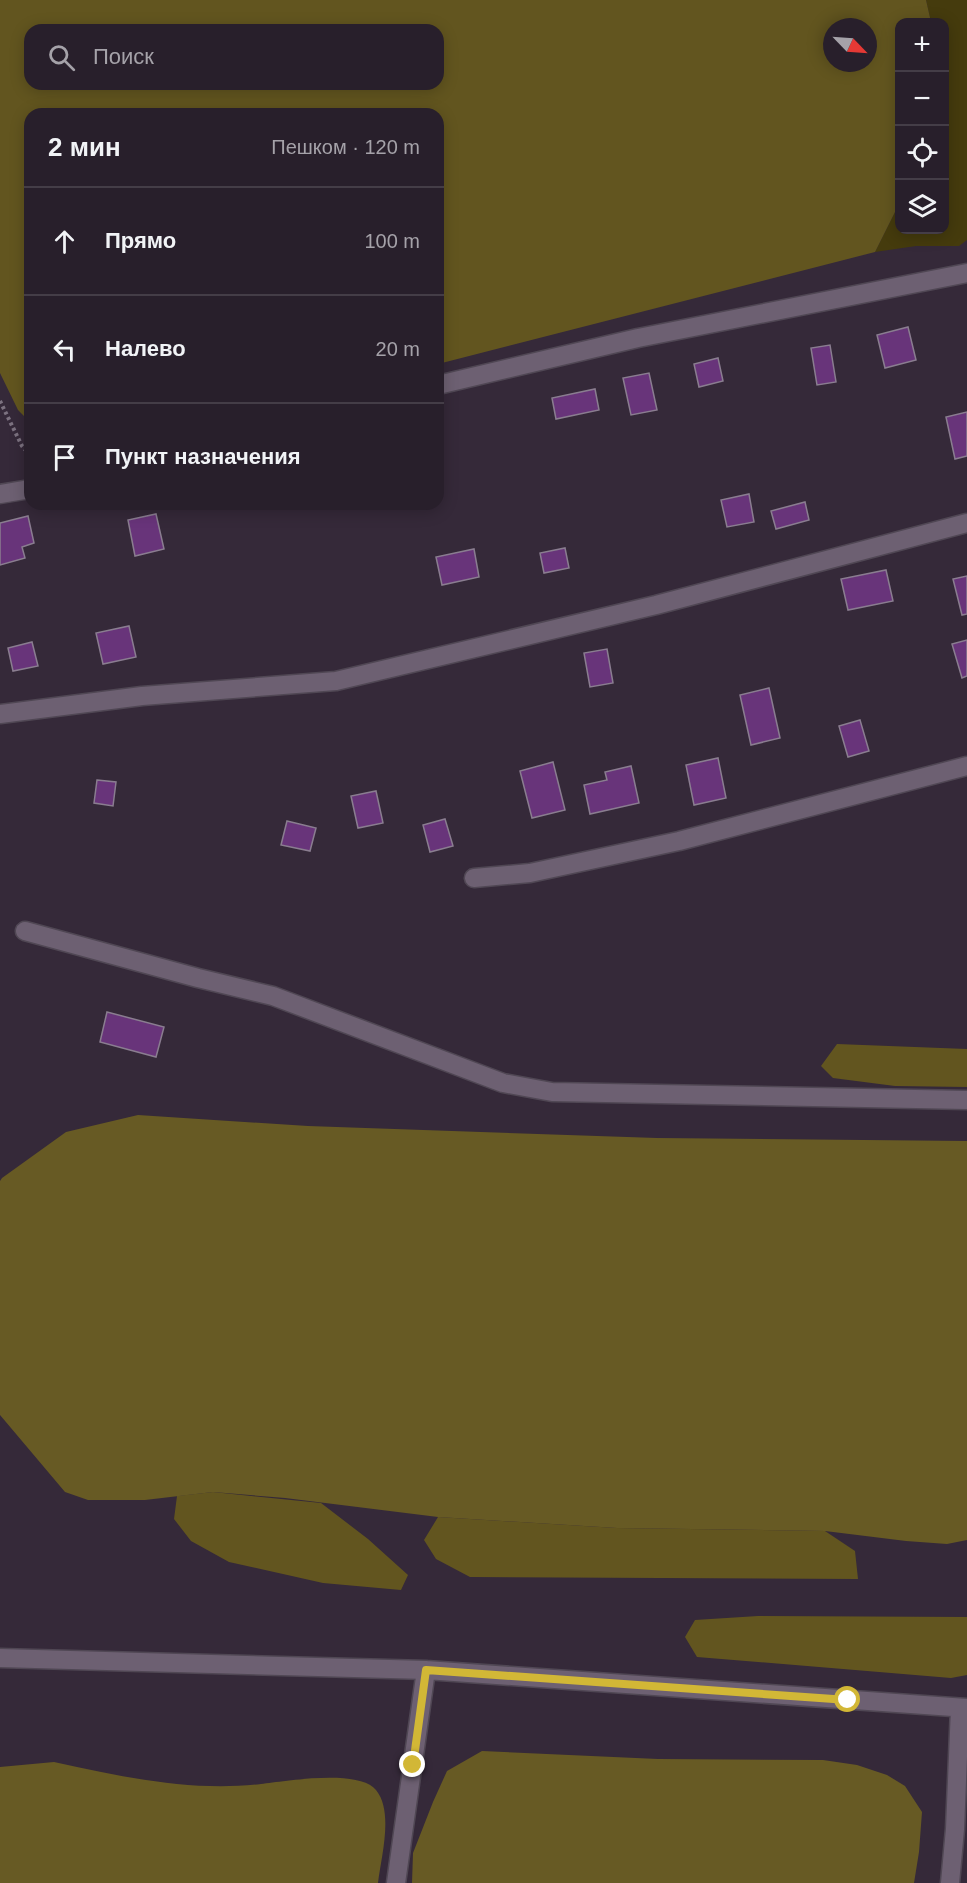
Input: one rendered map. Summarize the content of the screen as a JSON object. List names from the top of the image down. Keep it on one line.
{"north":"bottom right","page":{"map_buttons":["+","−"],"search":"Поиск","heading":["2 мин","Пешком · 120 m"],"list":[["Прямо","100 m"],["Налево","20 m"],"Пункт назначения"]}}
